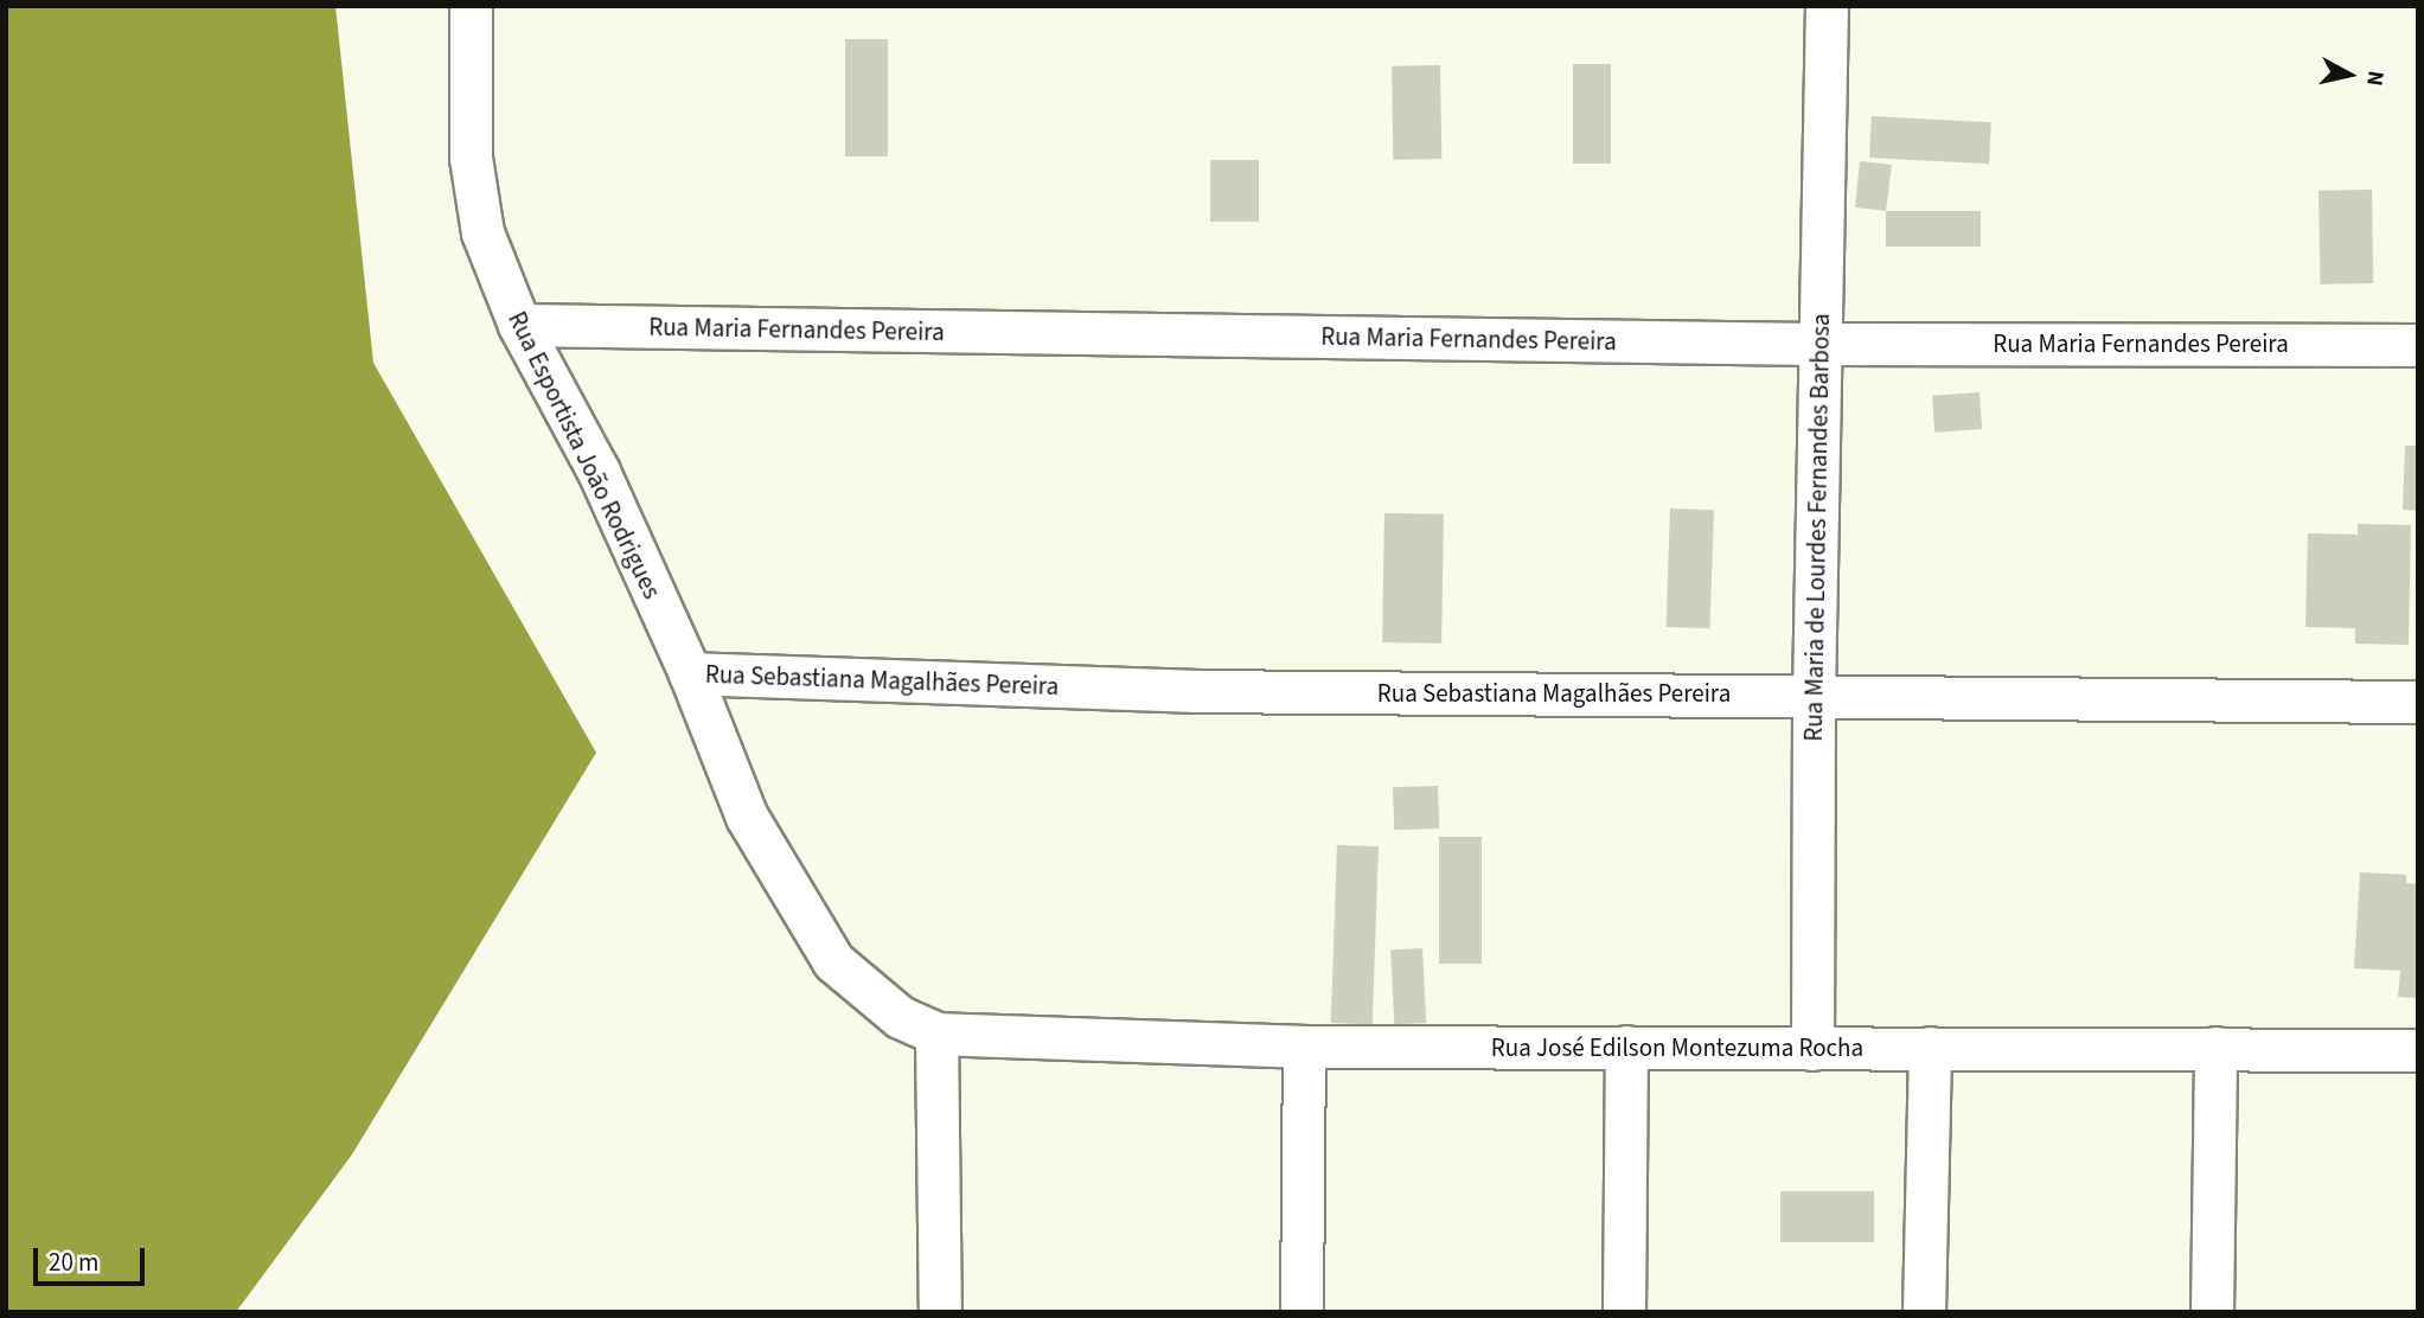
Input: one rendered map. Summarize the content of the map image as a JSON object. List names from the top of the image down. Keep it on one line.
{"streets":{"street":["Rua Maria Fernandes Pereira","Rua Esportista João Rodrigues","Rua Maria de Lourdes Fernandes Barbosa","Rua Sebastiana Magalhães Pereira","Rua José Edilson Montezuma Rocha"]},"crossings":[["Rua Maria Fernandes Pereira","Rua Esportista João Rodrigues"],["Rua Maria Fernandes Pereira","Rua Maria de Lourdes Fernandes Barbosa"],["Rua Esportista João Rodrigues","Rua Sebastiana Magalhães Pereira"],["Rua Esportista João Rodrigues","Rua José Edilson Montezuma Rocha"],["Rua Maria de Lourdes Fernandes Barbosa","Rua Sebastiana Magalhães Pereira"],["Rua Maria de Lourdes Fernandes Barbosa","Rua José Edilson Montezuma Rocha"]],"scale_bar":"20 m","north":"right"}
